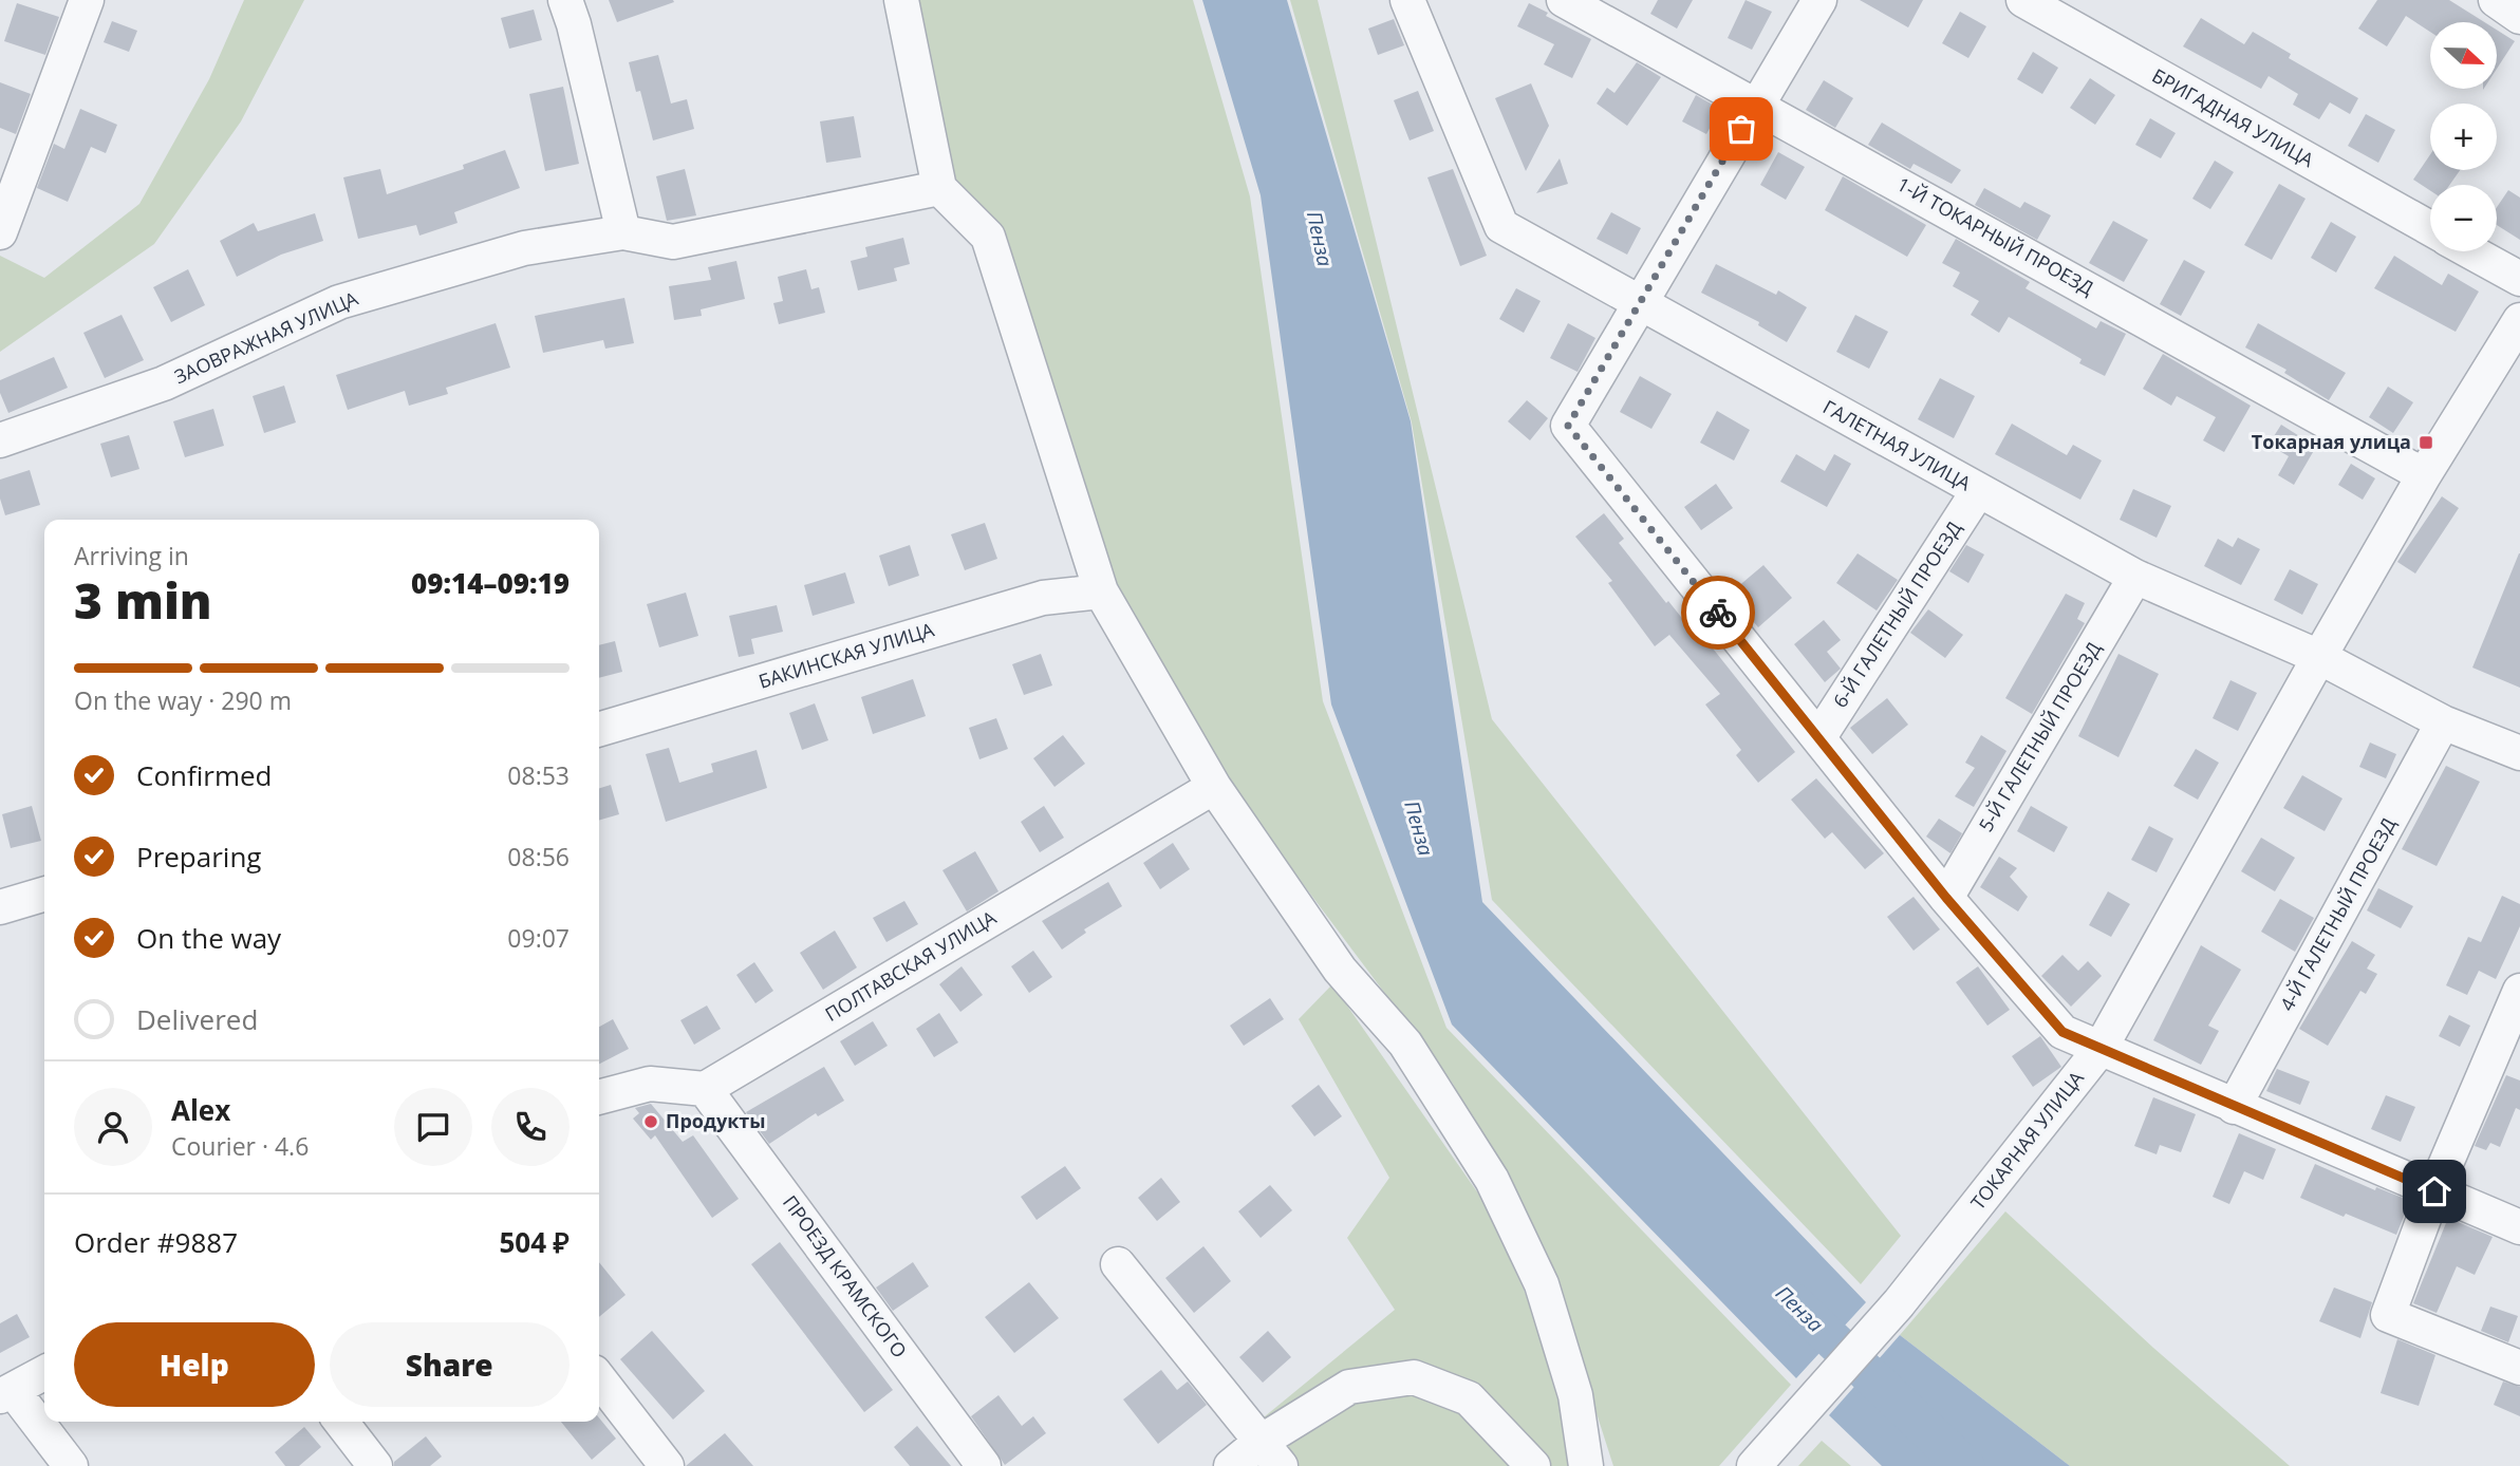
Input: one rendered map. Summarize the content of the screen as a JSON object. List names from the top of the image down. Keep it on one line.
{"streets":{"street":["БРИГАДНАЯ УЛИЦА","1-Й ТОКАРНЫЙ ПРОЕЗД","ЗАОВРАЖНАЯ УЛИЦА","ГАЛЕТНАЯ УЛИЦА","6-Й ГАЛЕТНЫЙ ПРОЕЗД","БАКИНСКАЯ УЛИЦА","5-Й ГАЛЕТНЫЙ ПРОЕЗД","4-Й ГАЛЕТНЫЙ ПРОЕЗД","ПОЛТАВСКАЯ УЛИЦА","ТОКАРНАЯ УЛИЦА","ПРОЕЗД КРАМСКОГО"]},"crossings":[["1-Й ТОКАРНЫЙ ПРОЕЗД","ТОКАРНАЯ УЛИЦА"],["ГАЛЕТНАЯ УЛИЦА","6-Й ГАЛЕТНЫЙ ПРОЕЗД"],["ГАЛЕТНАЯ УЛИЦА","5-Й ГАЛЕТНЫЙ ПРОЕЗД"],["ГАЛЕТНАЯ УЛИЦА","4-Й ГАЛЕТНЫЙ ПРОЕЗД"],["ГАЛЕТНАЯ УЛИЦА","ТОКАРНАЯ УЛИЦА"],["ПОЛТАВСКАЯ УЛИЦА","ПРОЕЗД КРАМСКОГО"]],"water":["Пенза"],"places":{"transit":["Токарная улица"],"other":["Продукты"]},"north":"right","page":{"map_buttons":["+","−"],"heading":["3 min","Arriving in","09:14–09:19"],"panel":["Alex","Courier · 4.6","Order #9887","504 ₽"],"bar":"On the way · 290 m","list":[["Confirmed","08:53"],["Preparing","08:56"],["On the way","09:07"],"Delivered"],"buttons":["Help","Share"]}}
